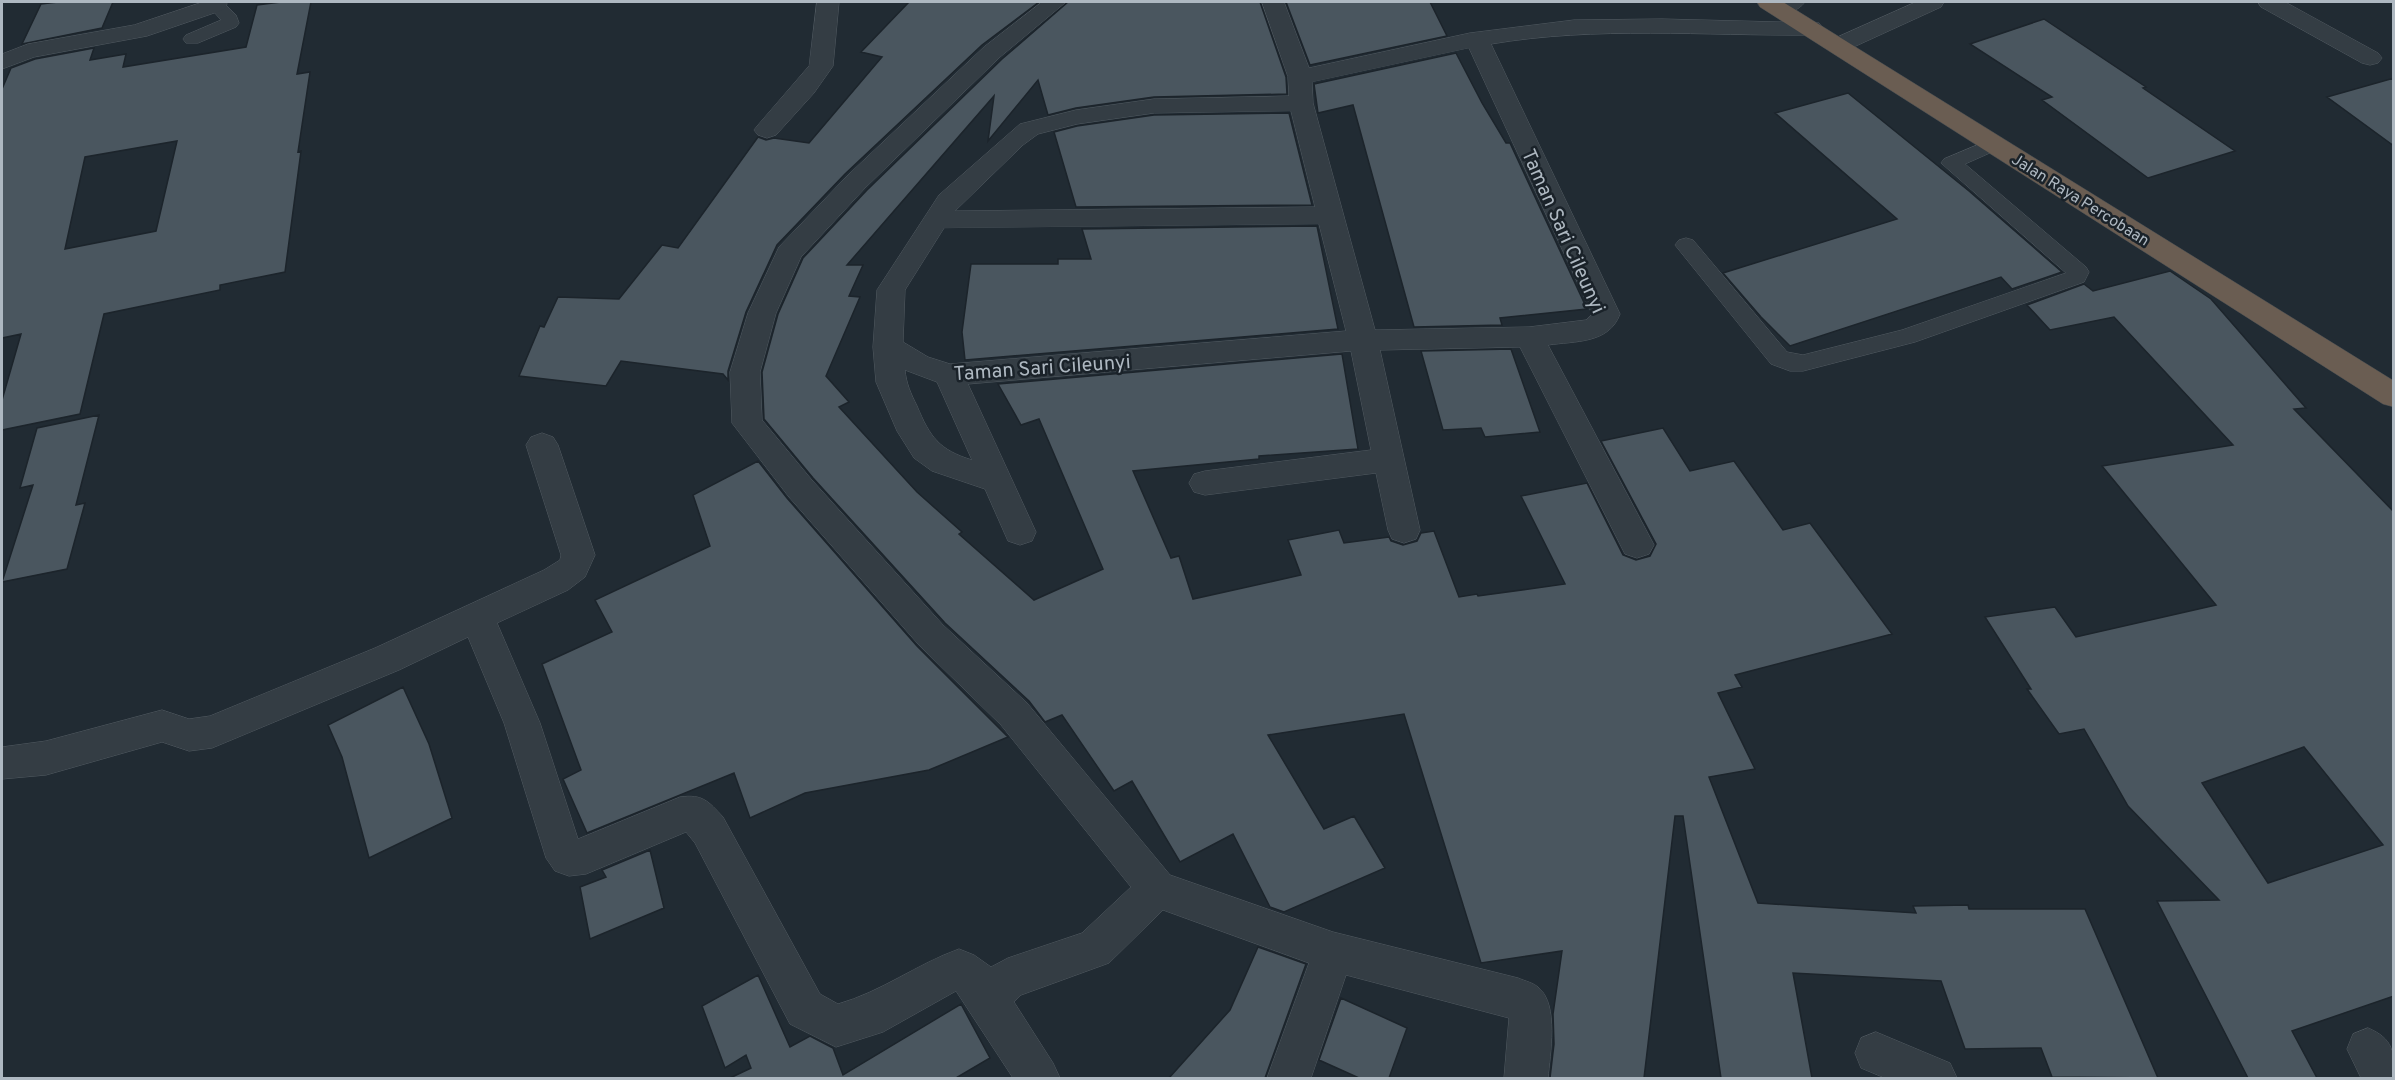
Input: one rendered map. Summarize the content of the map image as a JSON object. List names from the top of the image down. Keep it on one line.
{"streets":{"highway":["Jalan Raya Percobaan"],"street":["Taman Sari Cileunyi"]}}
